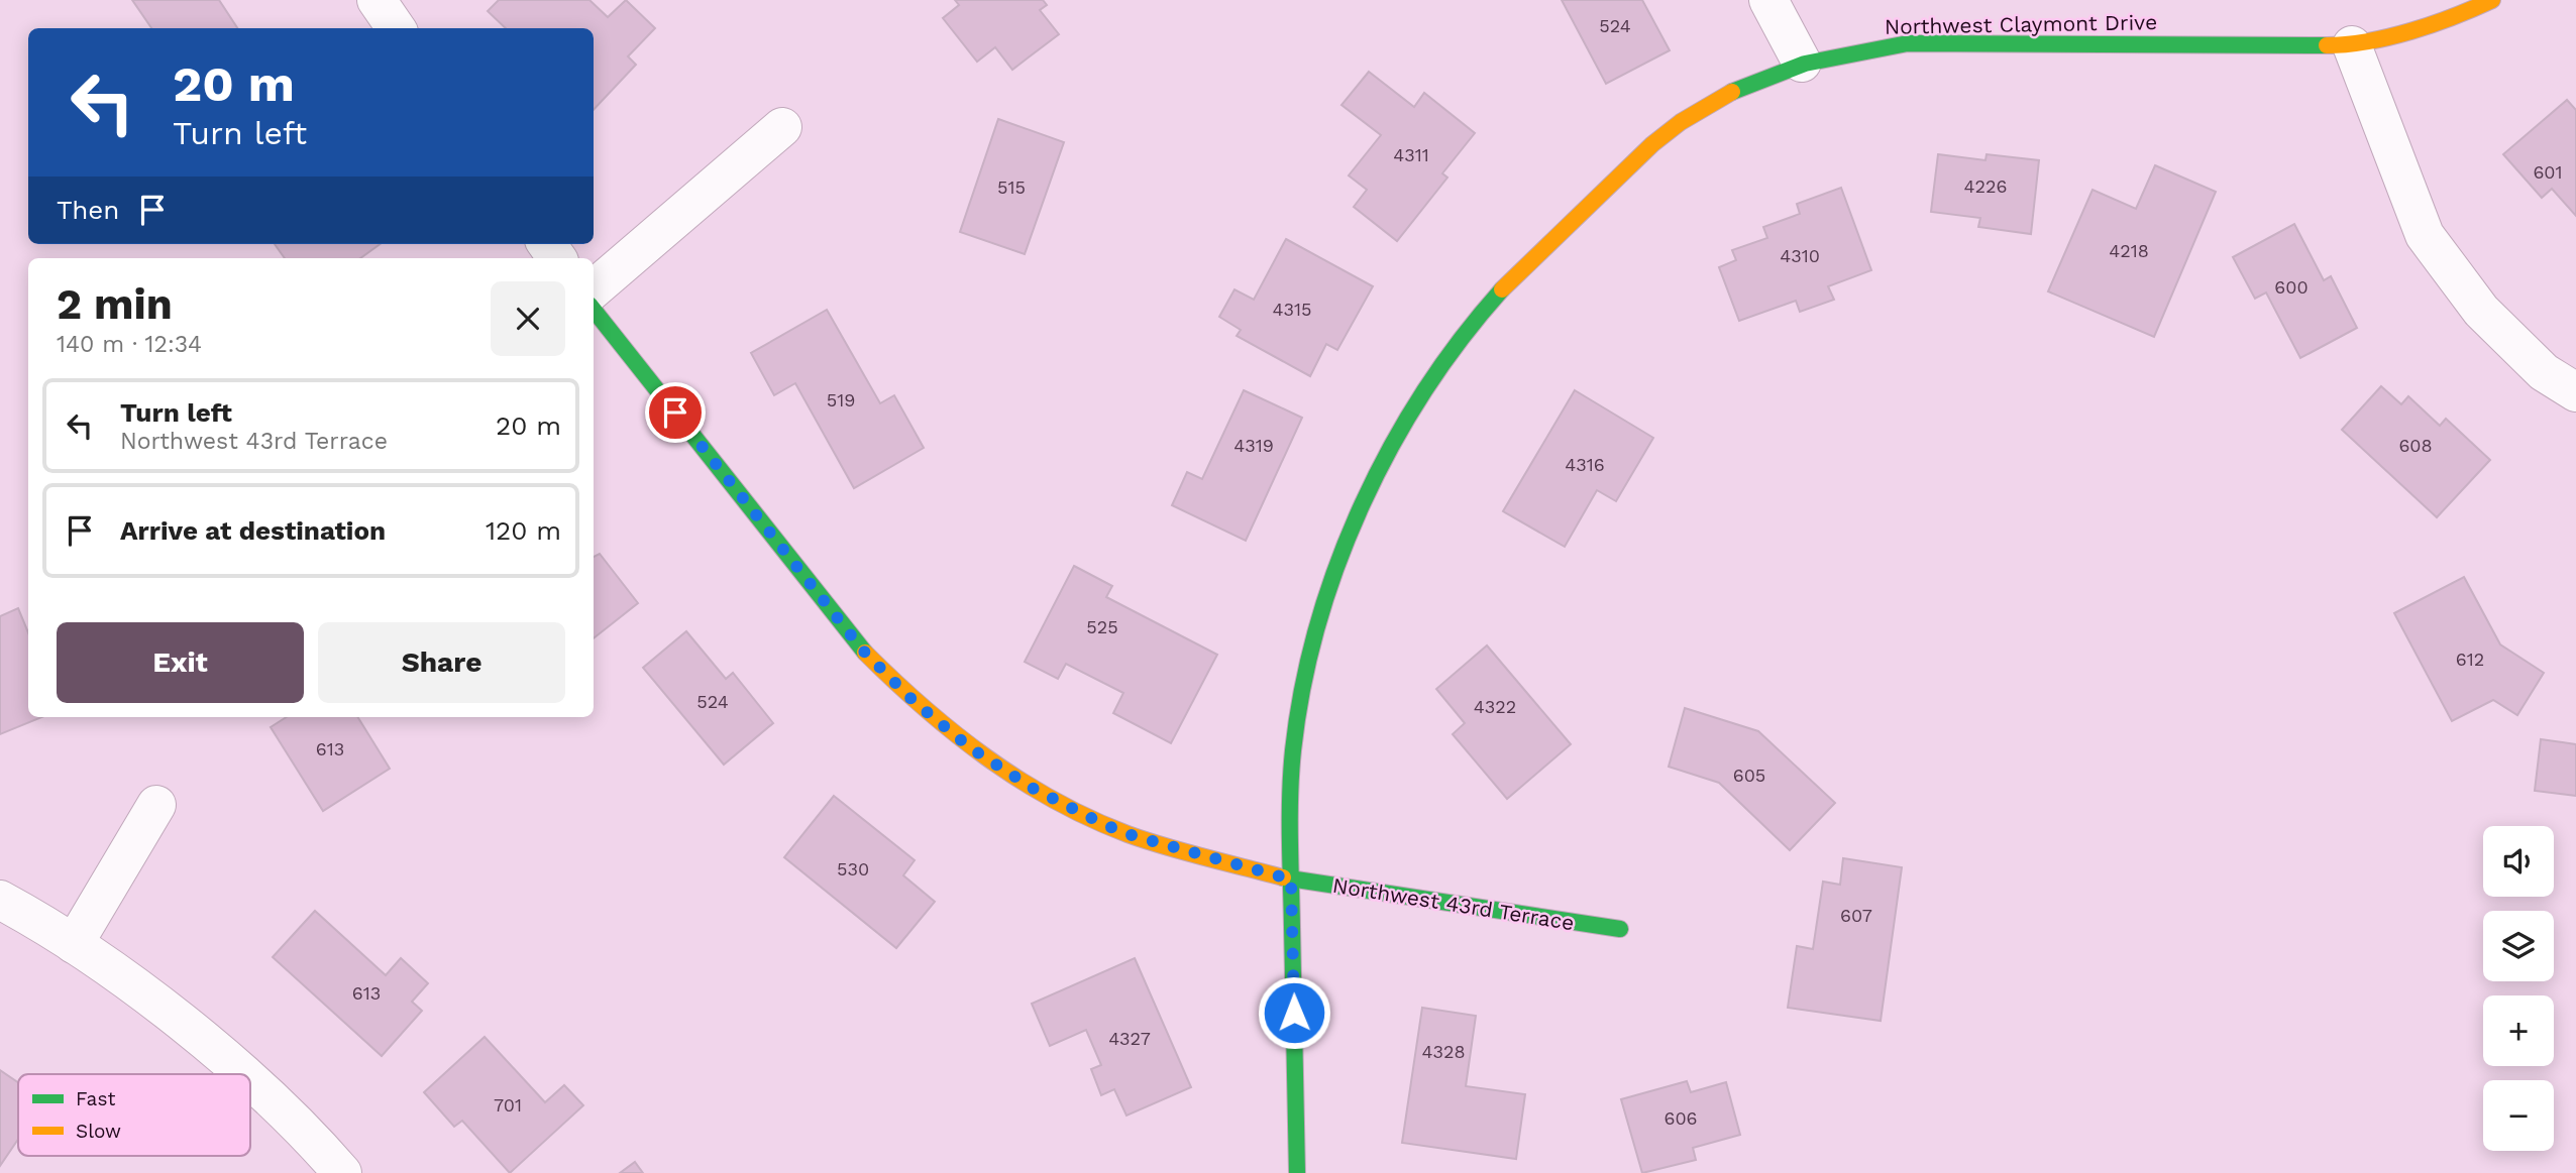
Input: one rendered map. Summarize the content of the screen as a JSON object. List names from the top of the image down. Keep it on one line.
{"streets":{"street":["Northwest Claymont Drive","Northwest 43rd Terrace"]},"crossings":[["Northwest Claymont Drive","Northwest 43rd Terrace"]],"house_numbers":["524","4311","601","4226","515","4218","4310","600","4315","519","4319","608","4316","525","612","524","4322","613","605","530","607","613","4327","4328","701","606"],"legend":["Fast","Slow"],"page":{"turn":["20 m","Turn left"],"then":"Then","heading":["2 min","140 m · 12:34"],"list":[{"name":"Turn left","note":"Northwest 43rd Terrace","value":"20 m"},{"name":"Arrive at destination","value":"120 m"}],"buttons":["Exit","Share"],"map_buttons":["+","−"]}}
